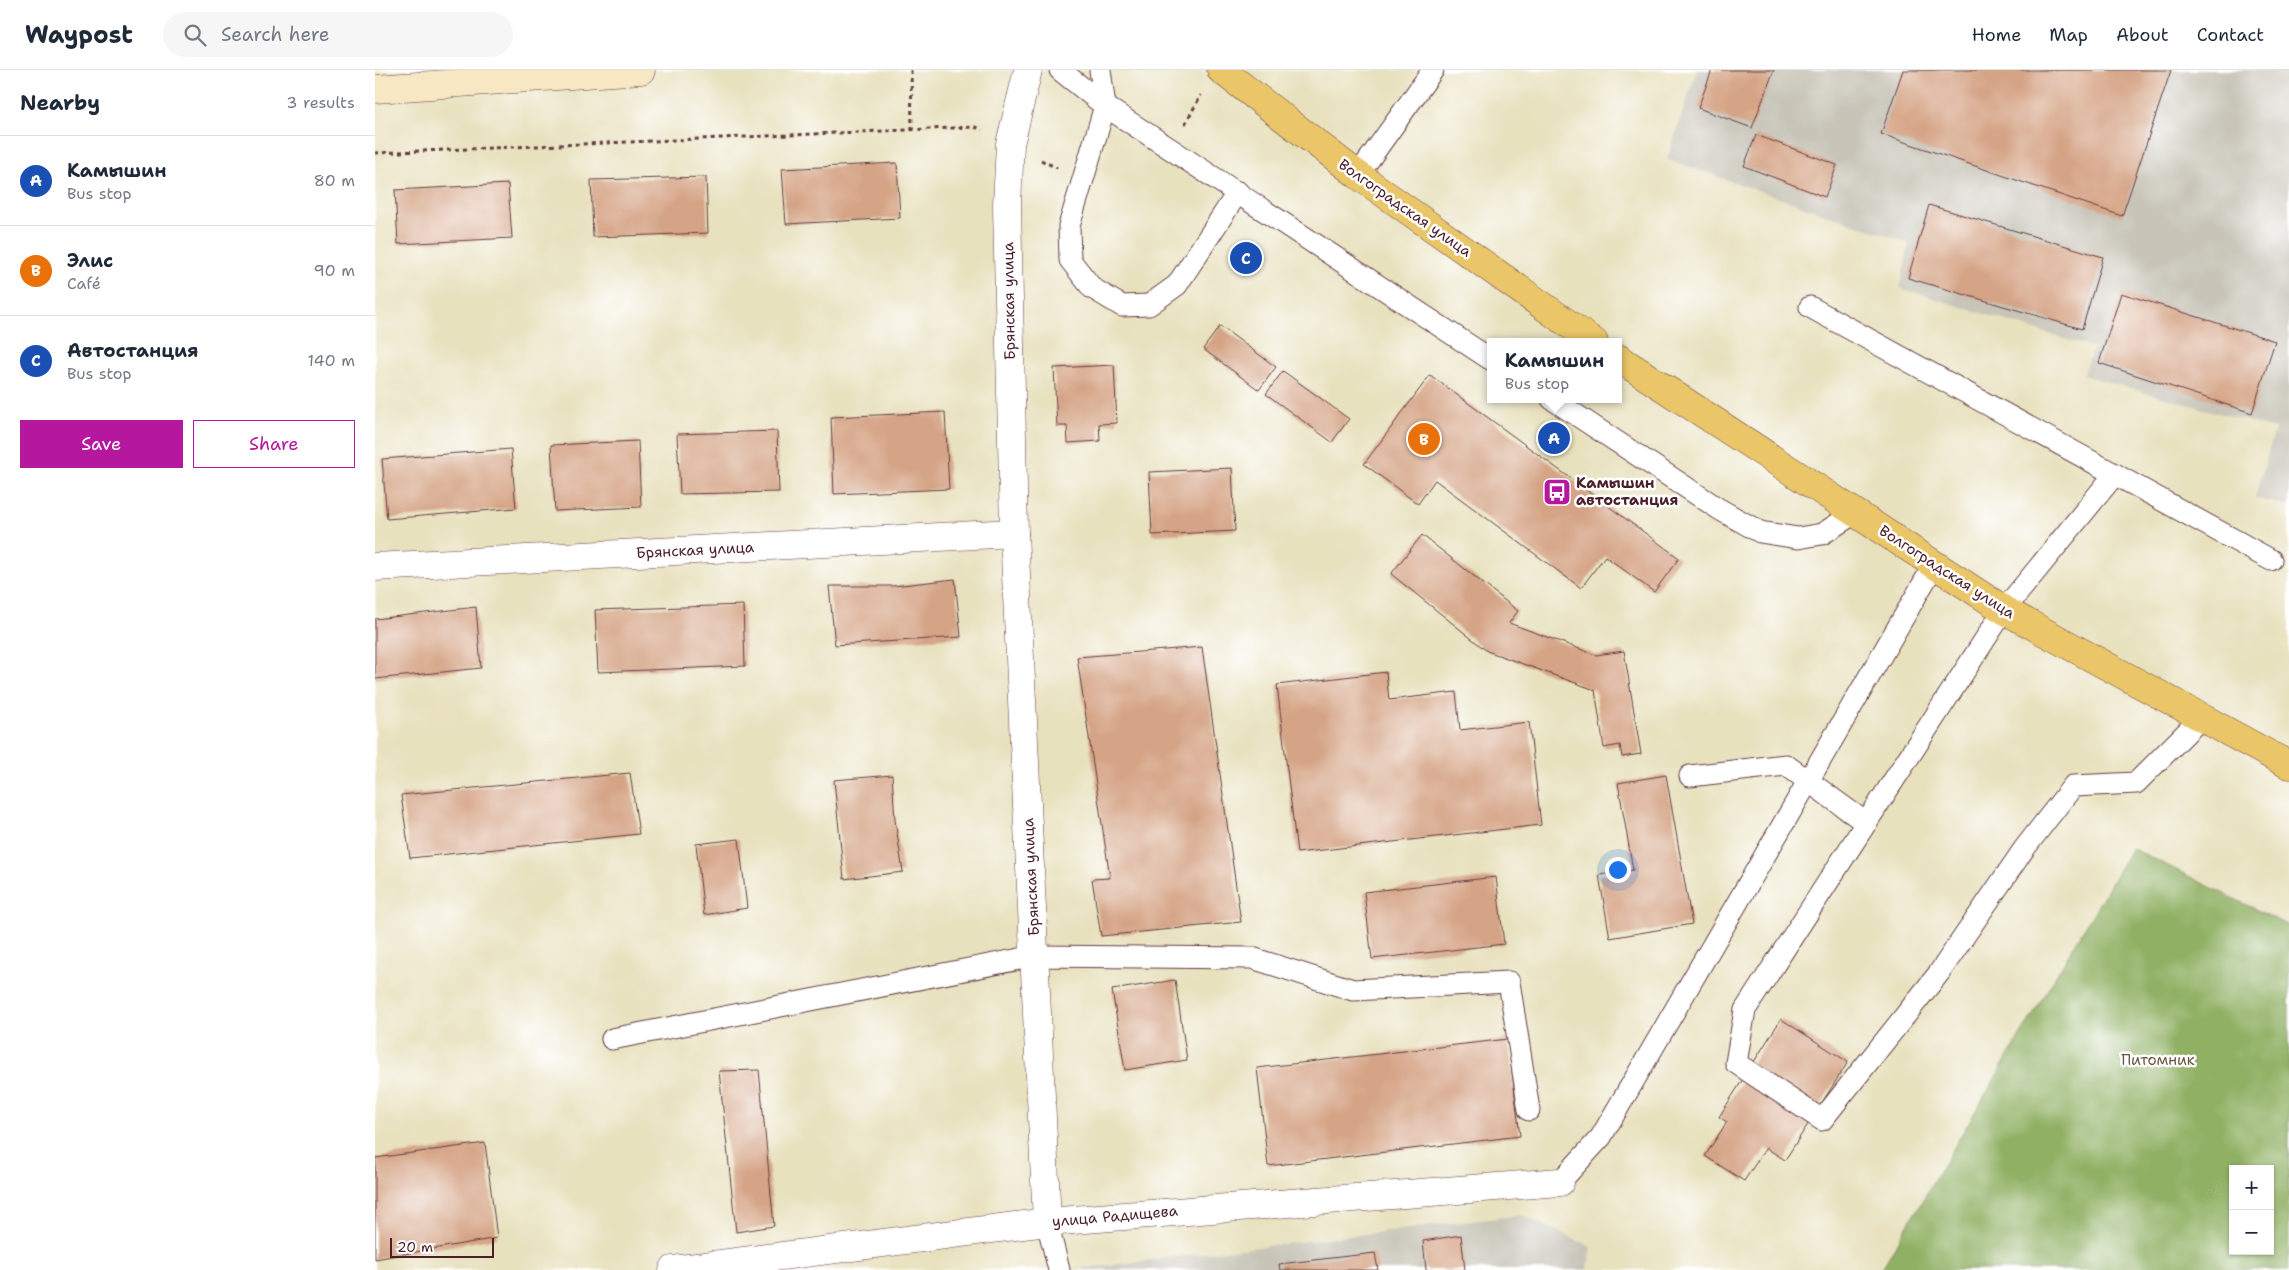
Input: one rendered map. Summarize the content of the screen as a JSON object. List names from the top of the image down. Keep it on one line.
{"streets":{"main road":["Волгоградская улица"],"street":["Брянская улица","улица Радищева"]},"crossings":[["Брянская улица","улица Радищева"]],"parks":["Питомник"],"places":{"bus stop":["Камышин автостанция"]},"scale_bar":"20 m","page":{"header":"Waypost","search":"Search here","nav":["Home","Map","About","Contact"],"heading":["Nearby","3 results"],"list":[{"mark":"A","name":"Камышин","note":"Bus stop","value":"80 m"},{"mark":"B","name":"Элис","note":"Café","value":"90 m"},{"mark":"C","name":"Автостанция","note":"Bus stop","value":"140 m"}],"pins":["C","A","B"],"popup":["Камышин","Bus stop"],"buttons":["Save","Share"],"map_buttons":["+","−"],"scale":"20 m"}}
